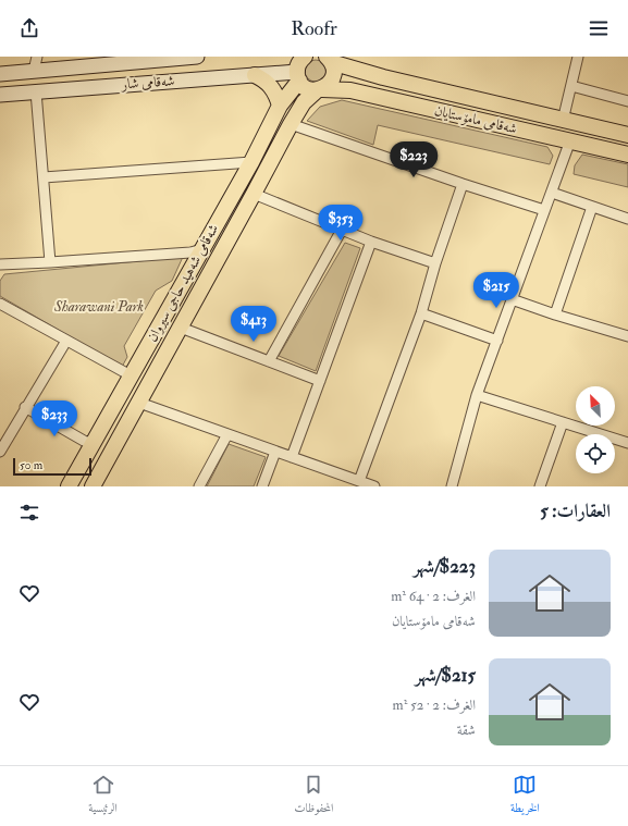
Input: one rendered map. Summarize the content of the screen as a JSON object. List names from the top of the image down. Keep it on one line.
{"streets":{"main road":["شەقامی شار","شەقامی مامۆستایان","شەقامی شەهید حاجی سیروان"]},"crossings":[["شەقامی شار","شەقامی شەهید حاجی سیروان"],["شەقامی مامۆستایان","شەقامی شەهید حاجی سیروان"]],"parks":["Sharawani Park"],"scale_bar":"50 m","north":"top left","page":{"header":"Roofr","price":["$223","$353","$215","$413","$233"],"scale":"50 m","heading":"العقارات: 5","list":[{"name":"$223/شهر","note":"الغرف: 2 · 64 m² · شەقامی مامۆستایان"},{"name":"$215/شهر","note":"الغرف: 2 · 52 m² · شقة"}],"tabs":["الخريطة","المحفوظات","الرئيسية"]}}
